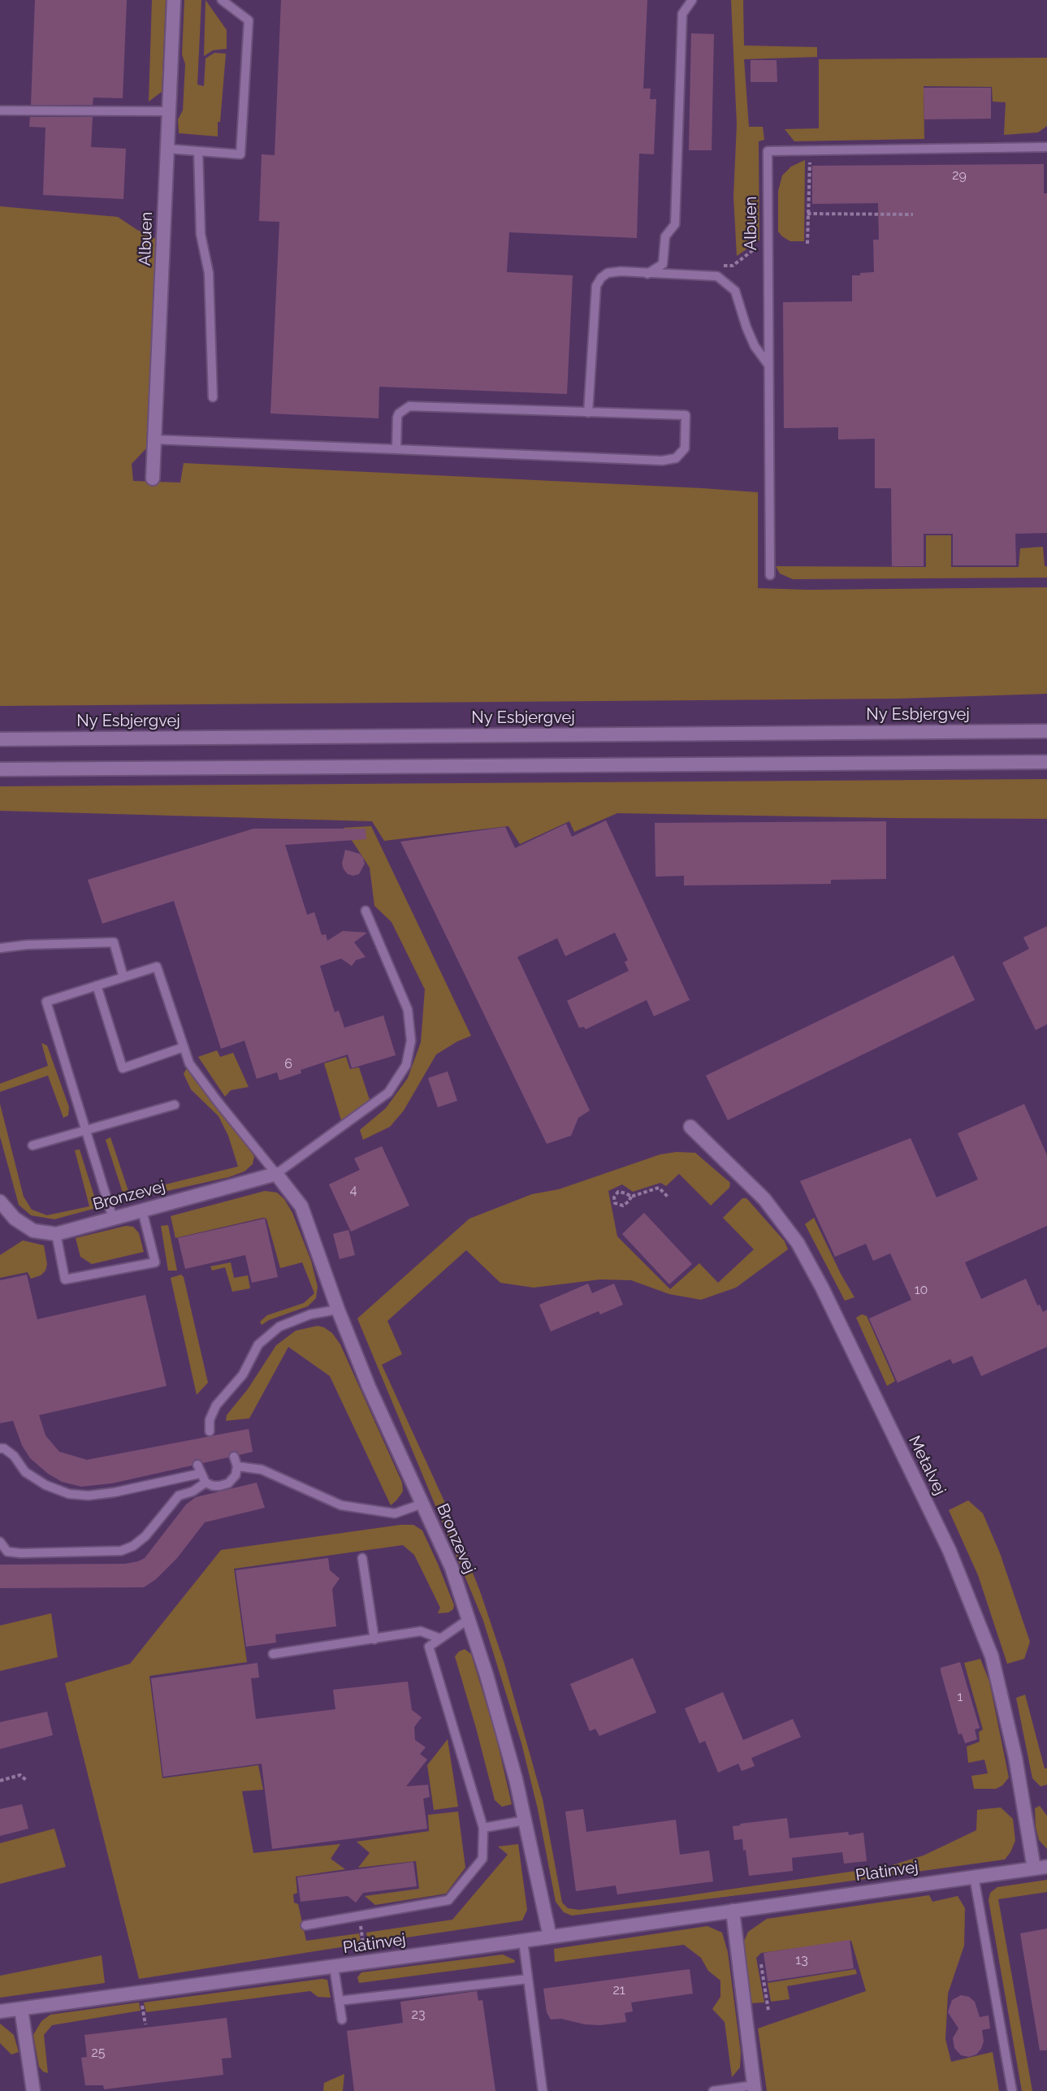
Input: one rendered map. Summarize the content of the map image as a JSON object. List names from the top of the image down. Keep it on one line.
{"streets":{"street":["Albuen","Ny Esbjergvej","Bronzevej","Metalvej","Platinvej"]},"crossings":[["Bronzevej","Platinvej"],["Metalvej","Platinvej"]],"house_numbers":["29","6","4","10","1","13","21","23","25"]}
